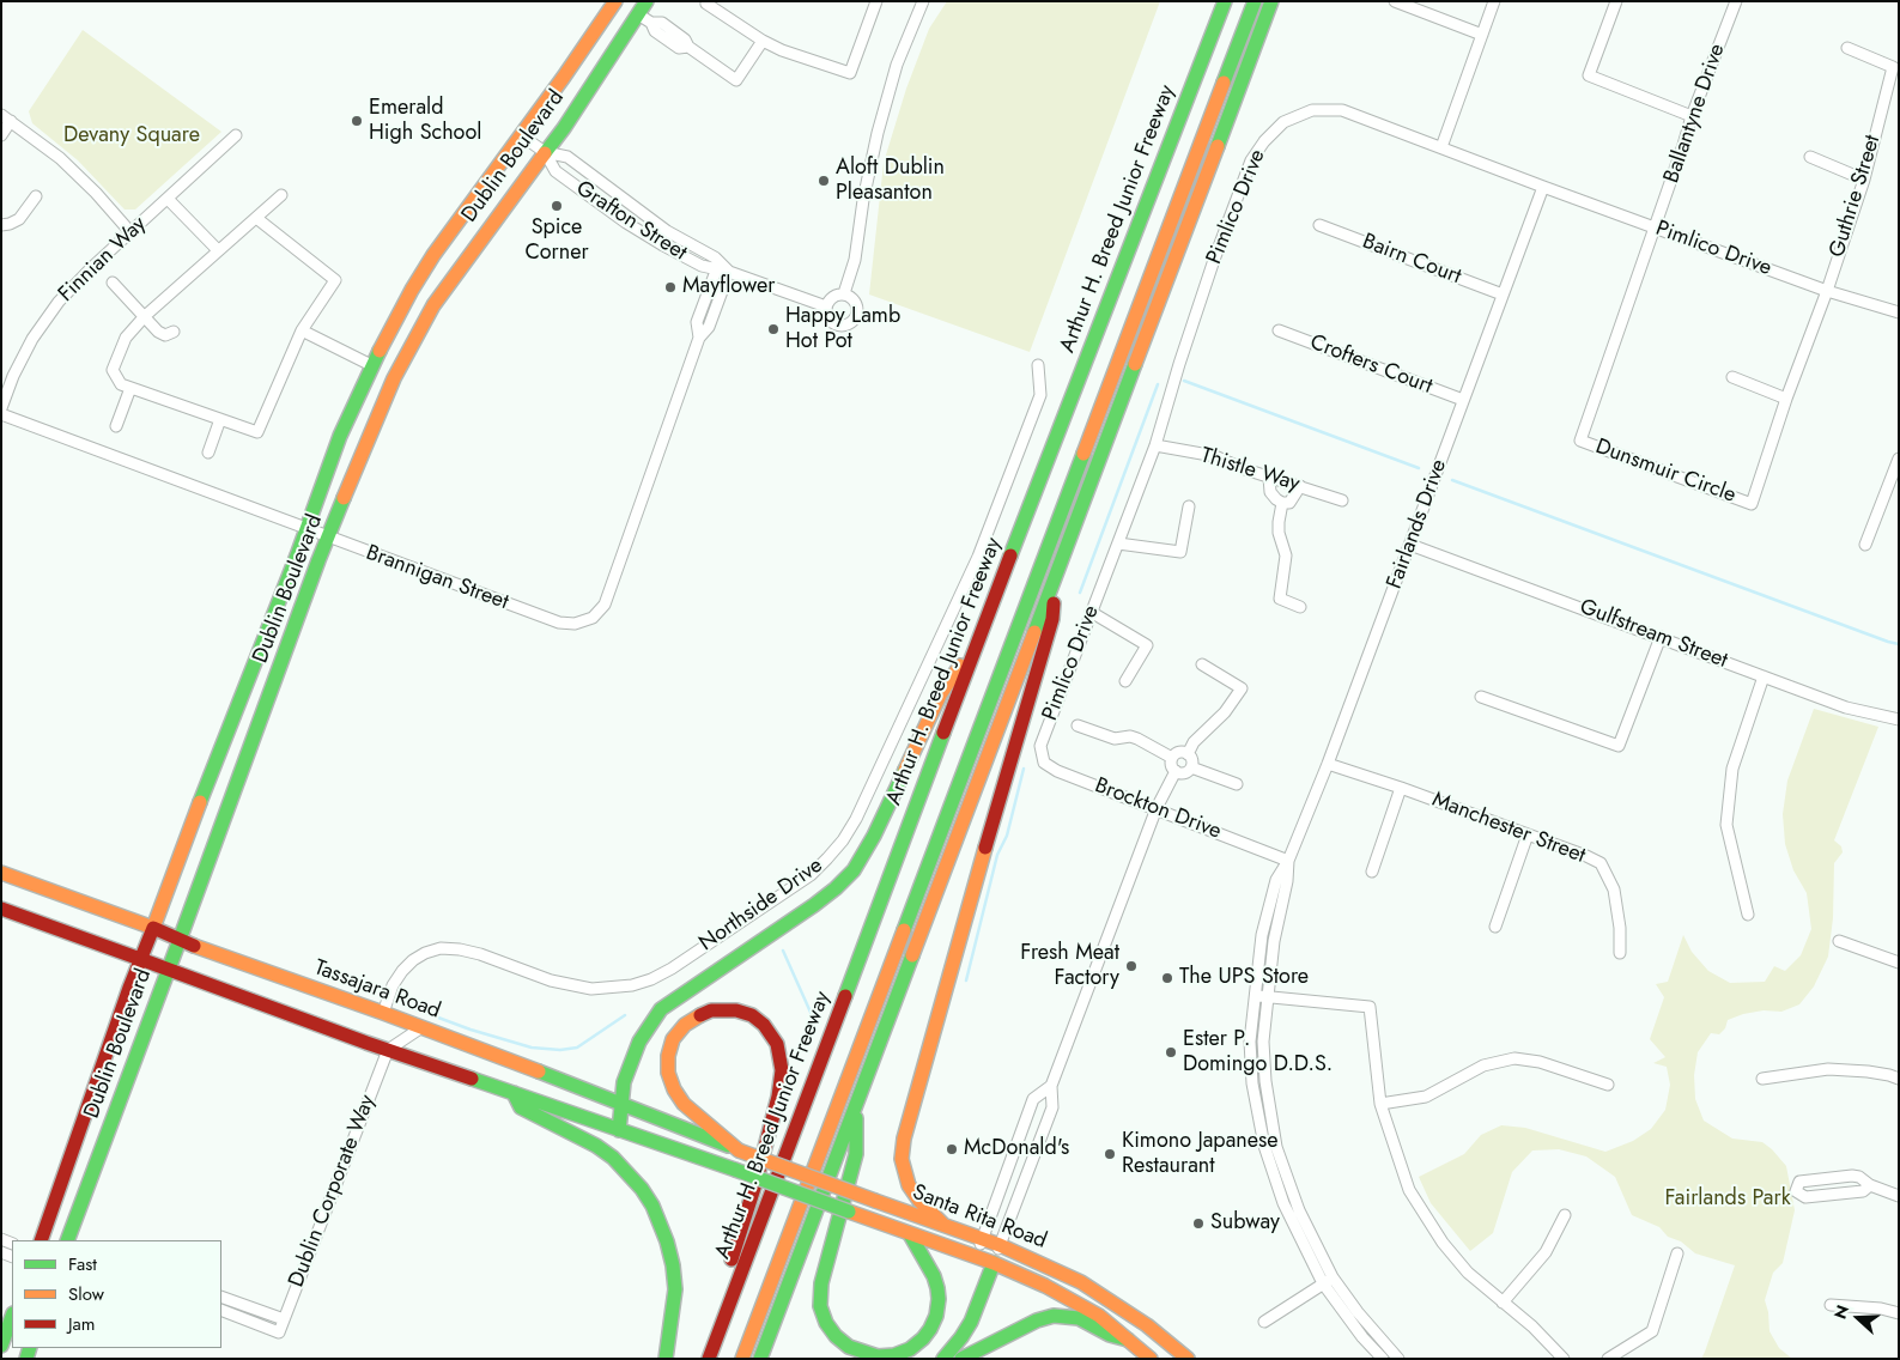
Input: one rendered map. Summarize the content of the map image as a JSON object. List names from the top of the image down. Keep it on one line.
{"streets":{"main road":["Dublin Boulevard","Arthur H. Breed Junior Freeway","Tassajara Road","Santa Rita Road"],"street":["Ballantyne Drive","Guthrie Street","Pimlico Drive","Grafton Street","Finnian Way","Bairn Court","Crofters Court","Thistle Way","Dunsmuir Circle","Fairlands Drive","Brannigan Street","Gulfstream Street","Brockton Drive","Manchester Street","Northside Drive","Dublin Corporate Way"]},"crossings":[["Ballantyne Drive","Pimlico Drive"],["Ballantyne Drive","Dunsmuir Circle"],["Dublin Boulevard","Grafton Street"],["Dublin Boulevard","Brannigan Street"],["Dublin Boulevard","Tassajara Road"],["Guthrie Street","Pimlico Drive"],["Guthrie Street","Dunsmuir Circle"],["Pimlico Drive","Thistle Way"],["Pimlico Drive","Dunsmuir Circle"],["Pimlico Drive","Fairlands Drive"],["Pimlico Drive","Brockton Drive"],["Grafton Street","Brannigan Street"],["Bairn Court","Fairlands Drive"],["Crofters Court","Fairlands Drive"],["Fairlands Drive","Gulfstream Street"],["Fairlands Drive","Brockton Drive"],["Fairlands Drive","Manchester Street"],["Northside Drive","Tassajara Road"],["Tassajara Road","Santa Rita Road"]],"parks":["Devany Square","Fairlands Park"],"places":["Emerald High School","Aloft Dublin Pleasanton","Spice Corner","Mayflower","Happy Lamb Hot Pot","Fresh Meat Factory","The UPS Store","Ester P. Domingo D.D.S.","McDonald's","Kimono Japanese Restaurant","Subway"],"legend":["Fast","Slow","Jam"],"north":"left"}
